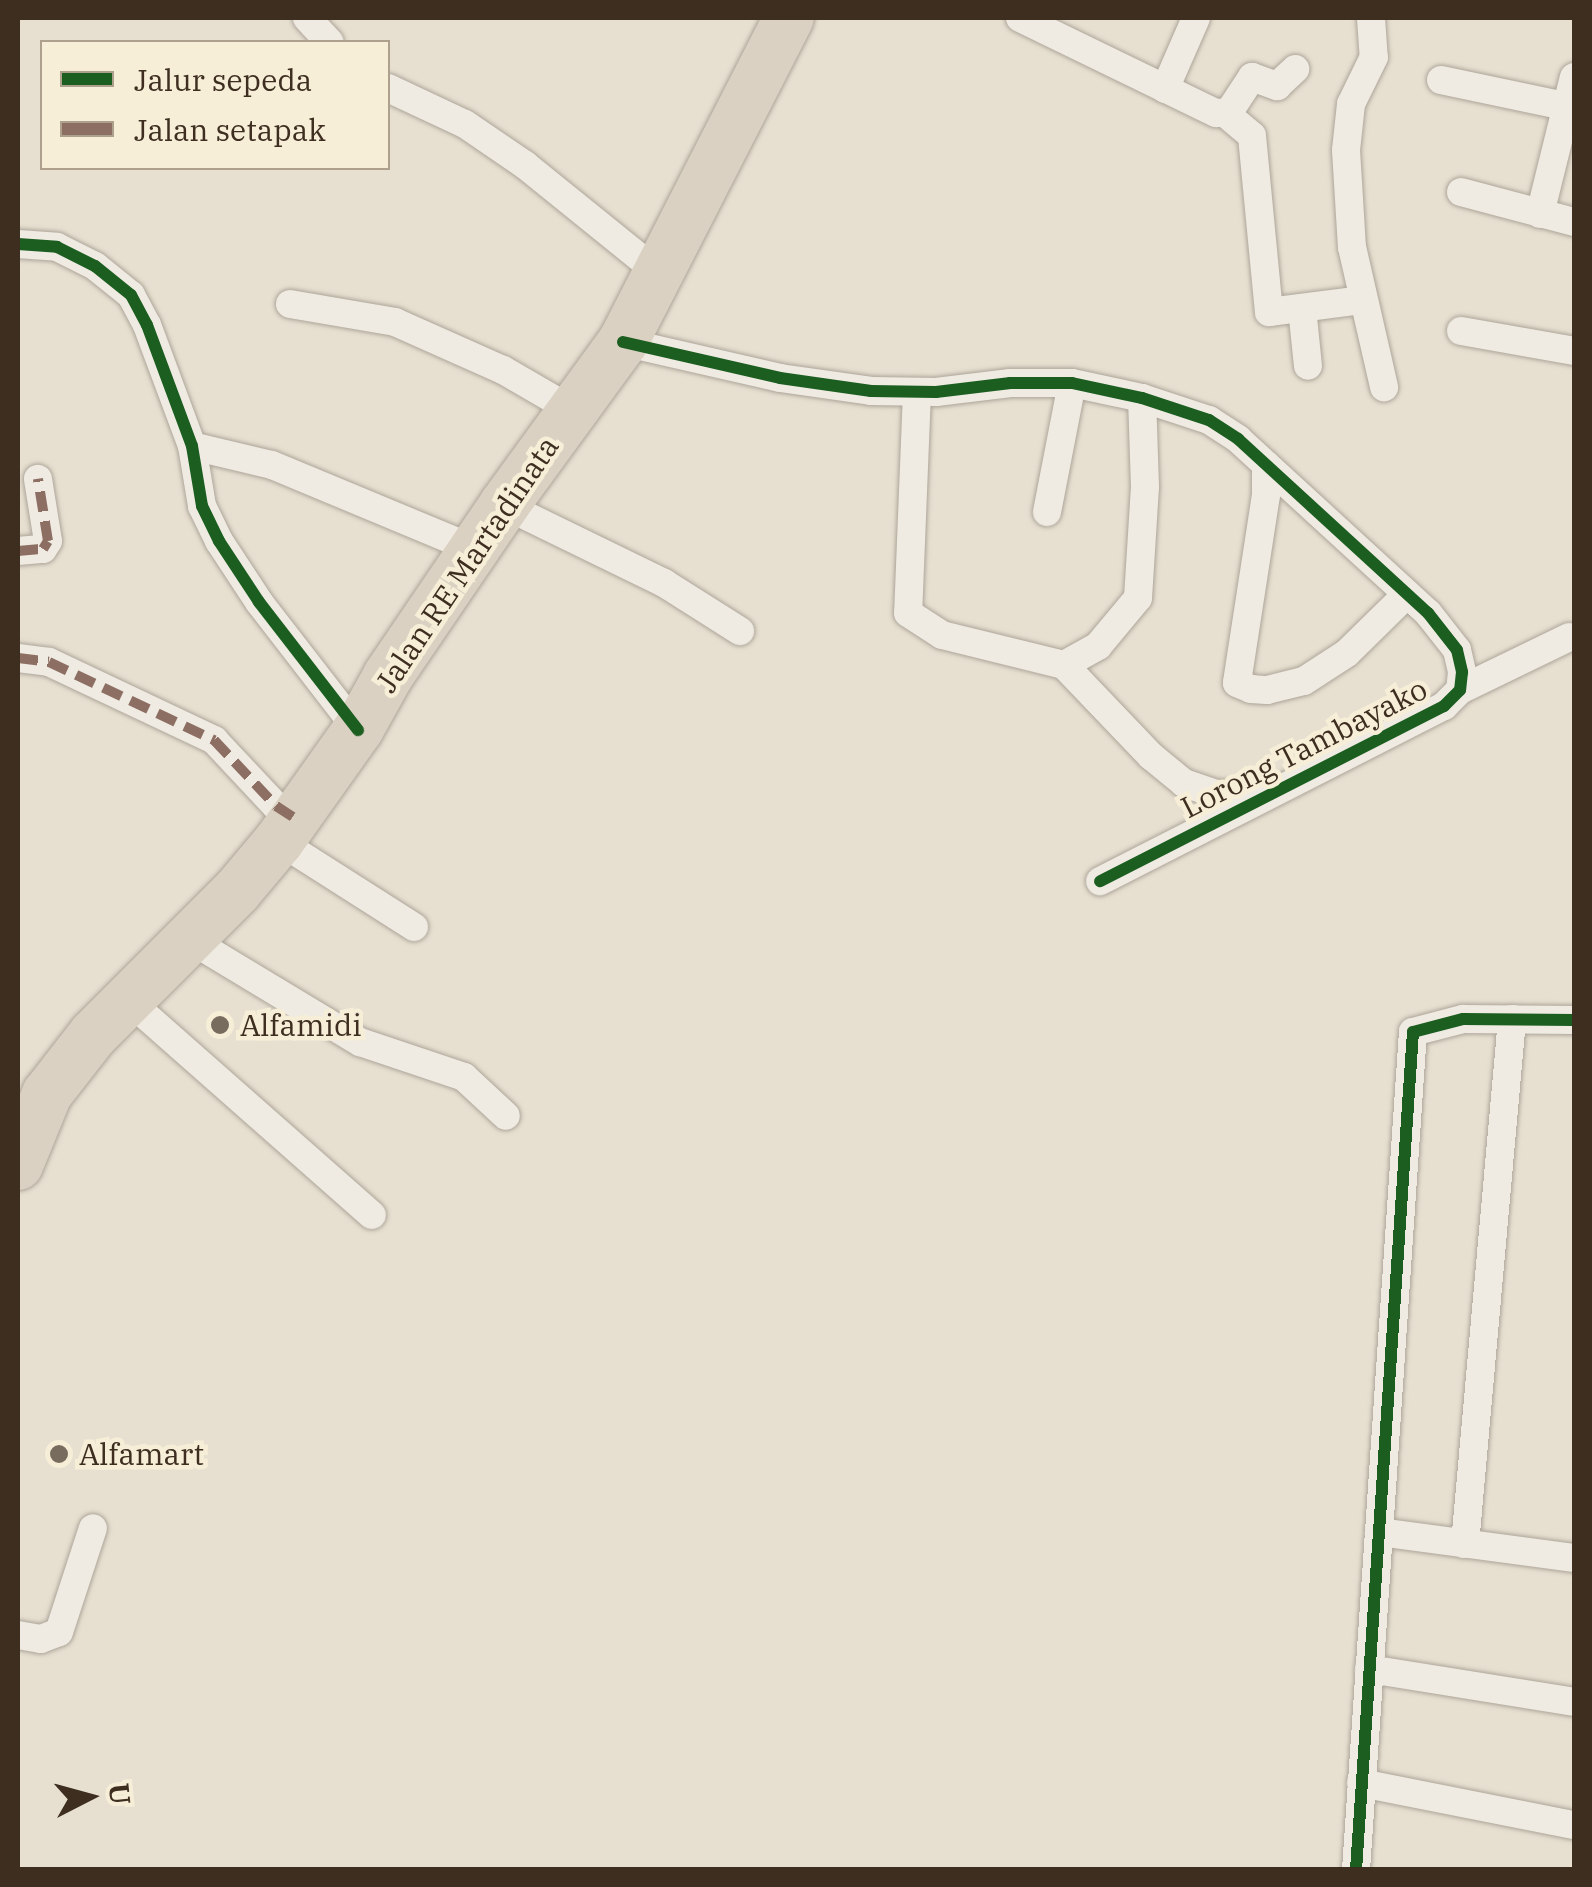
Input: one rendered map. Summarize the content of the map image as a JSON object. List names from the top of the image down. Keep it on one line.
{"streets":{"highway":["Jalan RE Martadinata"],"street":["Lorong Tambayako"]},"crossings":[["Jalan RE Martadinata","Lorong Tambayako"]],"places":["Alfamidi","Alfamart"],"legend":["Jalur sepeda","Jalan setapak"],"north":"right"}
